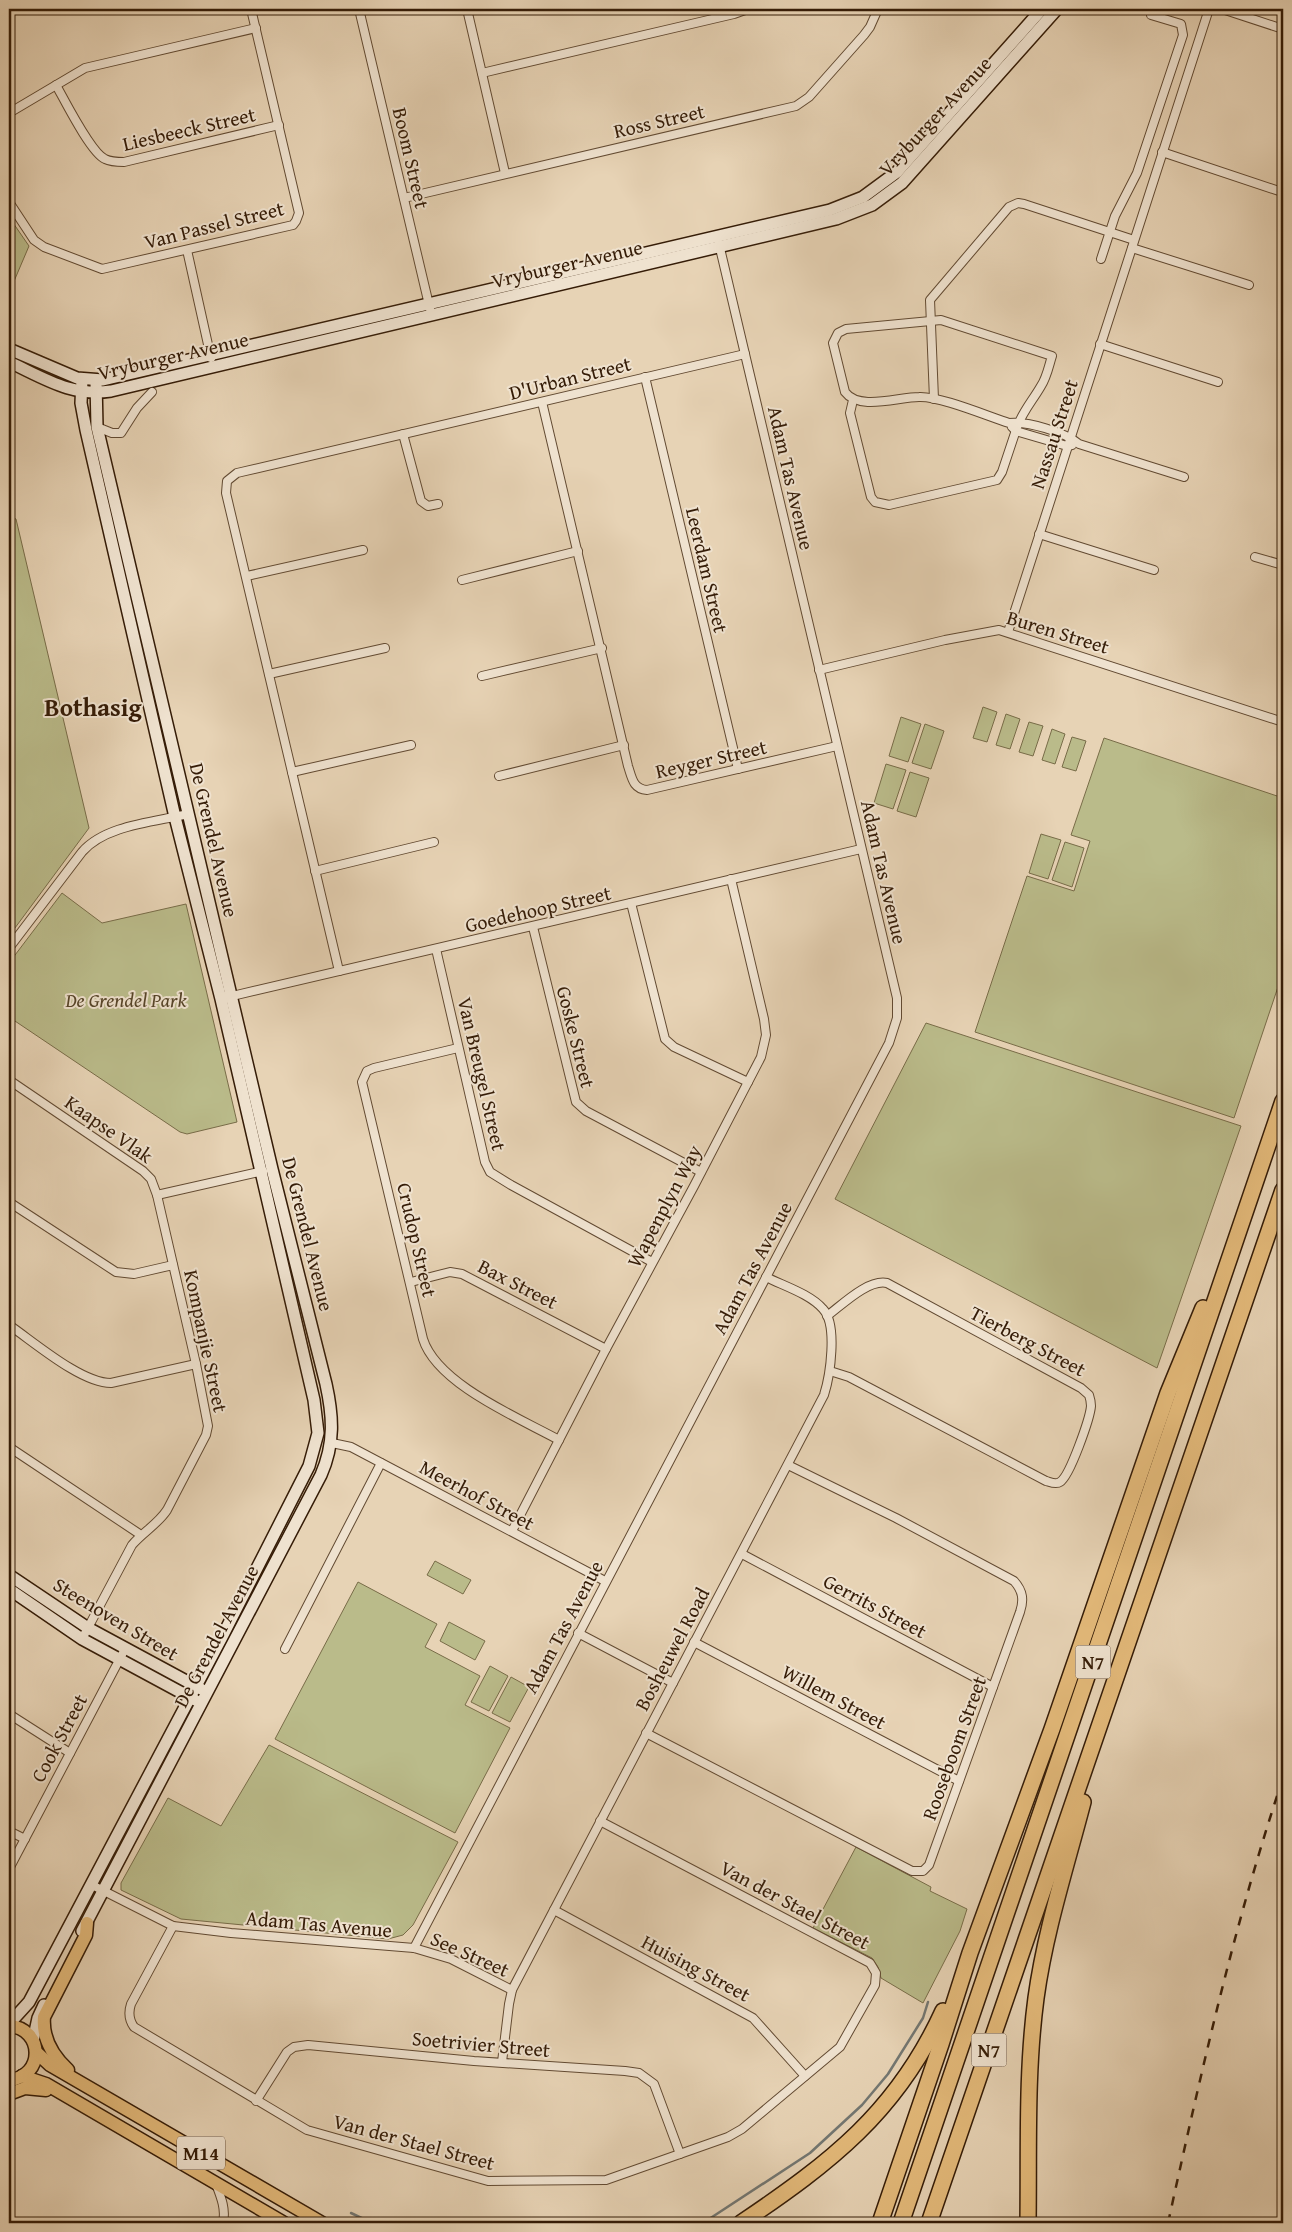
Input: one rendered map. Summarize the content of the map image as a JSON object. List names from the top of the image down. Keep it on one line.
{"streets":{"highway":["N7"],"main road":["M14"],"street":["Vryburger Avenue","Ross Street","Liesbeeck Street","Boom Street","Van Passel Street","D'Urban Street","Nassau Street","Adam Tas Avenue","Leerdam Street","Buren Street","Reyger Street","De Grendel Avenue","Goedehoop Street","Goske Street","Van Breugel Street","Kaapse Vlak","Wapenplyn Way","Crudop Street","Bax Street","Kompanjie Street","Tierberg Street","Meerhof Street","Gerrits Street","Steenoven Street","Bosheuwel Road","Willem Street","Cook Street","Rooseboom Street","Van der Stael Street","See Street","Huising Street","Soetrivier Street"]},"crossings":[["Vryburger Avenue","Boom Street"],["Vryburger Avenue","Adam Tas Avenue"],["Vryburger Avenue","De Grendel Avenue"],["Ross Street","Boom Street"],["Liesbeeck Street","Van Passel Street"],["D'Urban Street","Adam Tas Avenue"],["D'Urban Street","Leerdam Street"],["D'Urban Street","Reyger Street"],["D'Urban Street","Goedehoop Street"],["Nassau Street","Buren Street"],["Adam Tas Avenue","Buren Street"],["Adam Tas Avenue","Reyger Street"],["Adam Tas Avenue","De Grendel Avenue"],["Adam Tas Avenue","Goedehoop Street"],["Adam Tas Avenue","Meerhof Street"],["Adam Tas Avenue","Van der Stael Street"],["Adam Tas Avenue","See Street"],["Leerdam Street","Reyger Street"],["De Grendel Avenue","Goedehoop Street"],["De Grendel Avenue","Meerhof Street"],["De Grendel Avenue","Steenoven Street"],["De Grendel Avenue","M14"],["Goedehoop Street","Goske Street"],["Goedehoop Street","Van Breugel Street"],["Goedehoop Street","Wapenplyn Way"],["Goske Street","Wapenplyn Way"],["Van Breugel Street","Wapenplyn Way"],["Van Breugel Street","Crudop Street"],["Kaapse Vlak","Kompanjie Street"],["Wapenplyn Way","Crudop Street"],["Wapenplyn Way","Bax Street"],["Wapenplyn Way","Meerhof Street"],["Crudop Street","Bax Street"],["Kompanjie Street","Steenoven Street"],["Tierberg Street","Bosheuwel Road"],["Gerrits Street","Bosheuwel Road"],["Gerrits Street","Rooseboom Street"],["Steenoven Street","Cook Street"],["Bosheuwel Road","Willem Street"],["Bosheuwel Road","Rooseboom Street"],["Bosheuwel Road","Van der Stael Street"],["Bosheuwel Road","See Street"],["Bosheuwel Road","Huising Street"],["Bosheuwel Road","Soetrivier Street"],["Willem Street","Rooseboom Street"],["Van der Stael Street","Huising Street"],["Van der Stael Street","Soetrivier Street"]],"districts":["Bothasig"],"parks":["De Grendel Park"]}
